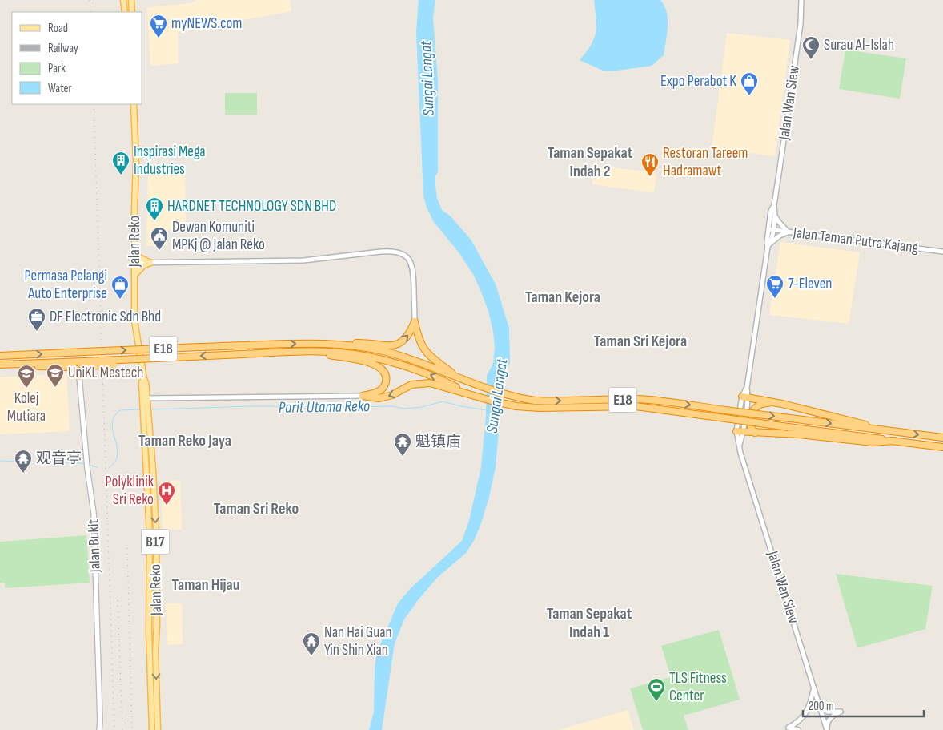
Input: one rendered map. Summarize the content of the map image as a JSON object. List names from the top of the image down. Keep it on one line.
{"streets":{"highway":["E18"],"main road":["Jalan Reko","B17","Jalan Bukit"],"street":["Jalan Wan Siew","Jalan Taman Putra Kajang"]},"crossings":[["Jalan Wan Siew","Jalan Taman Putra Kajang"]],"districts":["Taman Sepakat Indah 2","Taman Kejora","Taman Sri Kejora","Taman Reko Jaya","Taman Sri Reko","Taman Hijau","Taman Sepakat Indah 1"],"water":["Sungai Langat","Parit Utama Reko"],"places":{"supermarket":["myNEWS.com","7-Eleven"],"mosque":["Surau Al-Islah"],"shop":["Expo Perabot K","Permasa Pelangi Auto Enterprise"],"building":["Inspirasi Mega Industries","HARDNET TECHNOLOGY SDN BHD"],"restaurant":["Restoran Tareem Hadramawt"],"public building":["Dewan Komuniti MPKj @ Jalan Reko"],"office":["DF Electronic Sdn Bhd"],"school or university":["UniKL Mestech","Kolej Mutiara"],"temple":["魁镇庙","观音亭","Nan Hai Guan Yin Shin Xian"],"hospital":["Polyklinik Sri Reko"],"sports":["TLS Fitness Center"]},"legend":["Road","Railway","Park","Water"],"scale_bar":"200 m"}
